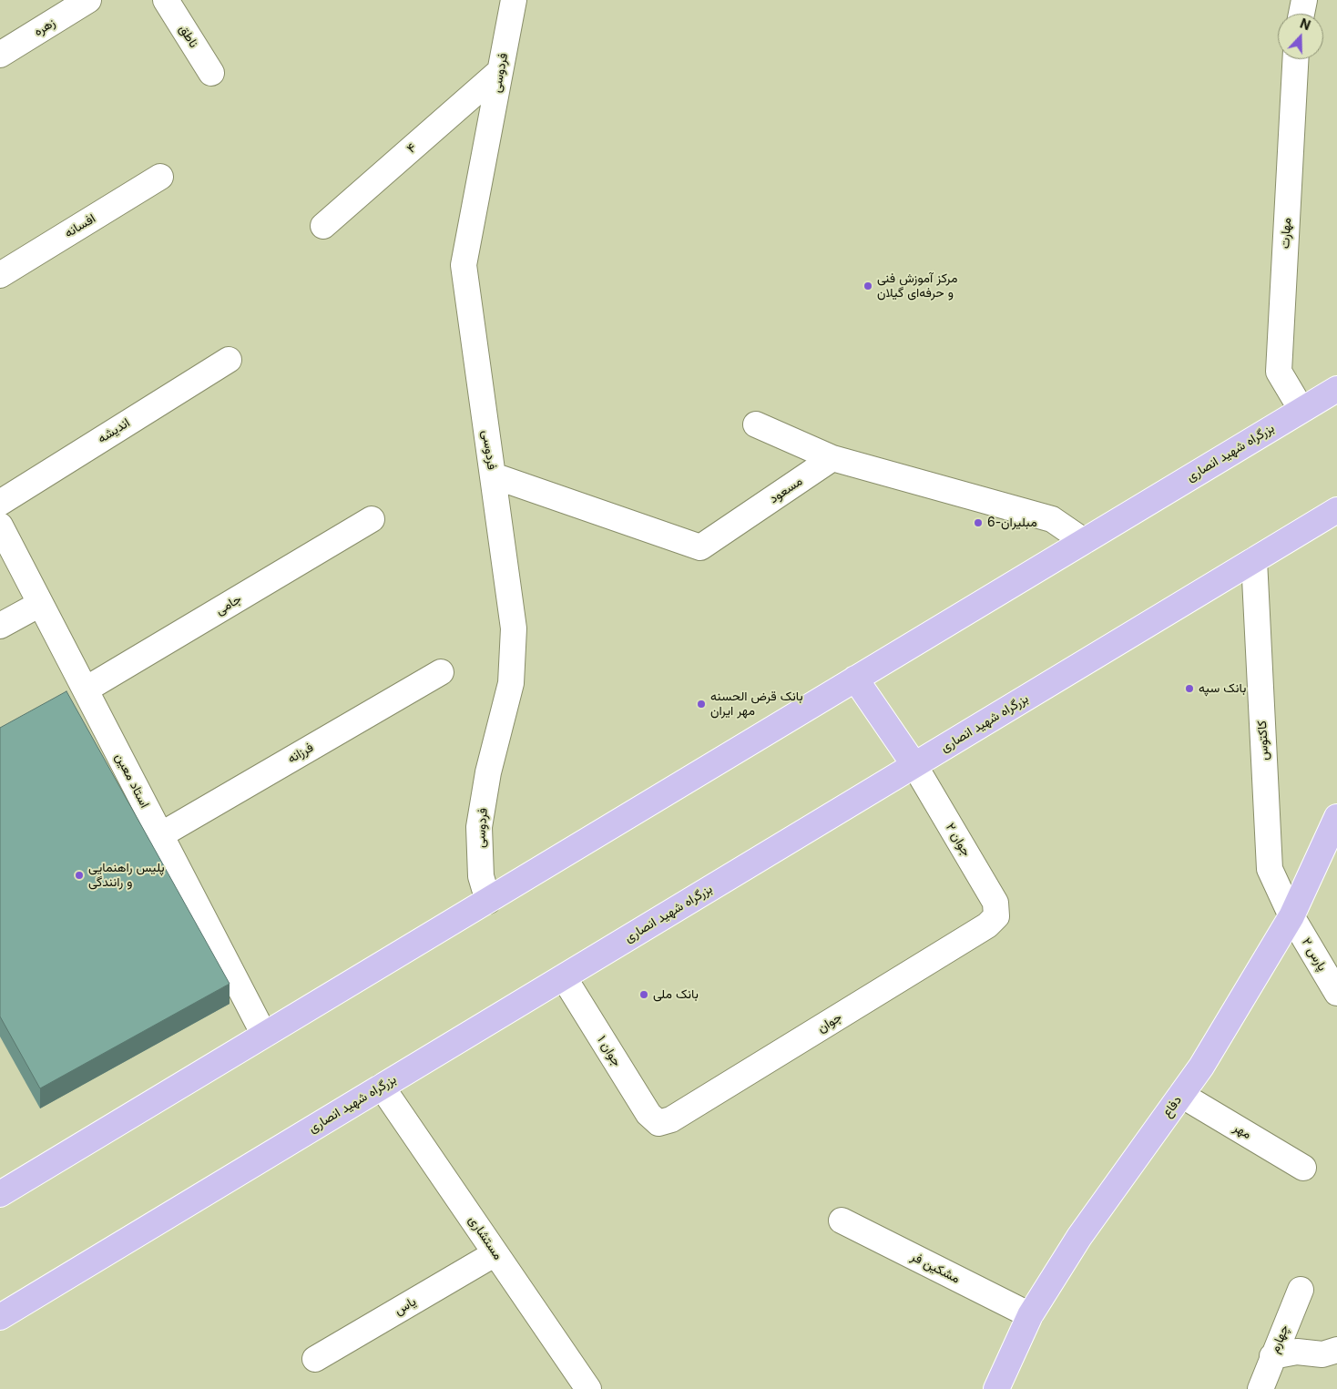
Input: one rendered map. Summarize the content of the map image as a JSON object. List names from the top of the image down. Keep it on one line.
{"streets":{"main road":["بزرگراه شهید انصاری","دفاع"],"street":["زهره","ناطق","فردوسی","۴","افسانه","مهارت","اندیشه","مسعود","جامی","کاکتوس","فرزانه","استاد معین","جوان ۲","پارس ۲","جوان","جوان ۱","مهر","مستشاری","مشکین فر","یاس","چهارم"]},"crossings":[["فردوسی","۴"],["فردوسی","بزرگراه شهید انصاری"],["فردوسی","مسعود"],["مهارت","بزرگراه شهید انصاری"],["بزرگراه شهید انصاری","کاکتوس"],["بزرگراه شهید انصاری","استاد معین"],["بزرگراه شهید انصاری","جوان ۲"],["بزرگراه شهید انصاری","جوان ۱"],["بزرگراه شهید انصاری","مستشاری"],["جامی","استاد معین"],["کاکتوس","پارس ۲"],["کاکتوس","دفاع"],["فرزانه","استاد معین"],["جوان ۲","جوان"],["پارس ۲","دفاع"],["جوان","جوان ۱"],["دفاع","مهر"],["دفاع","مشکین فر"],["مستشاری","یاس"]],"places":["مرکز آموزش فنی و حرفه‌ای گیلان","مبلیران-6","بانک سپه","بانک قرض الحسنه مهر ایران","پلیس راهنمایی و رانندگی","بانک ملی"],"north":"top"}
